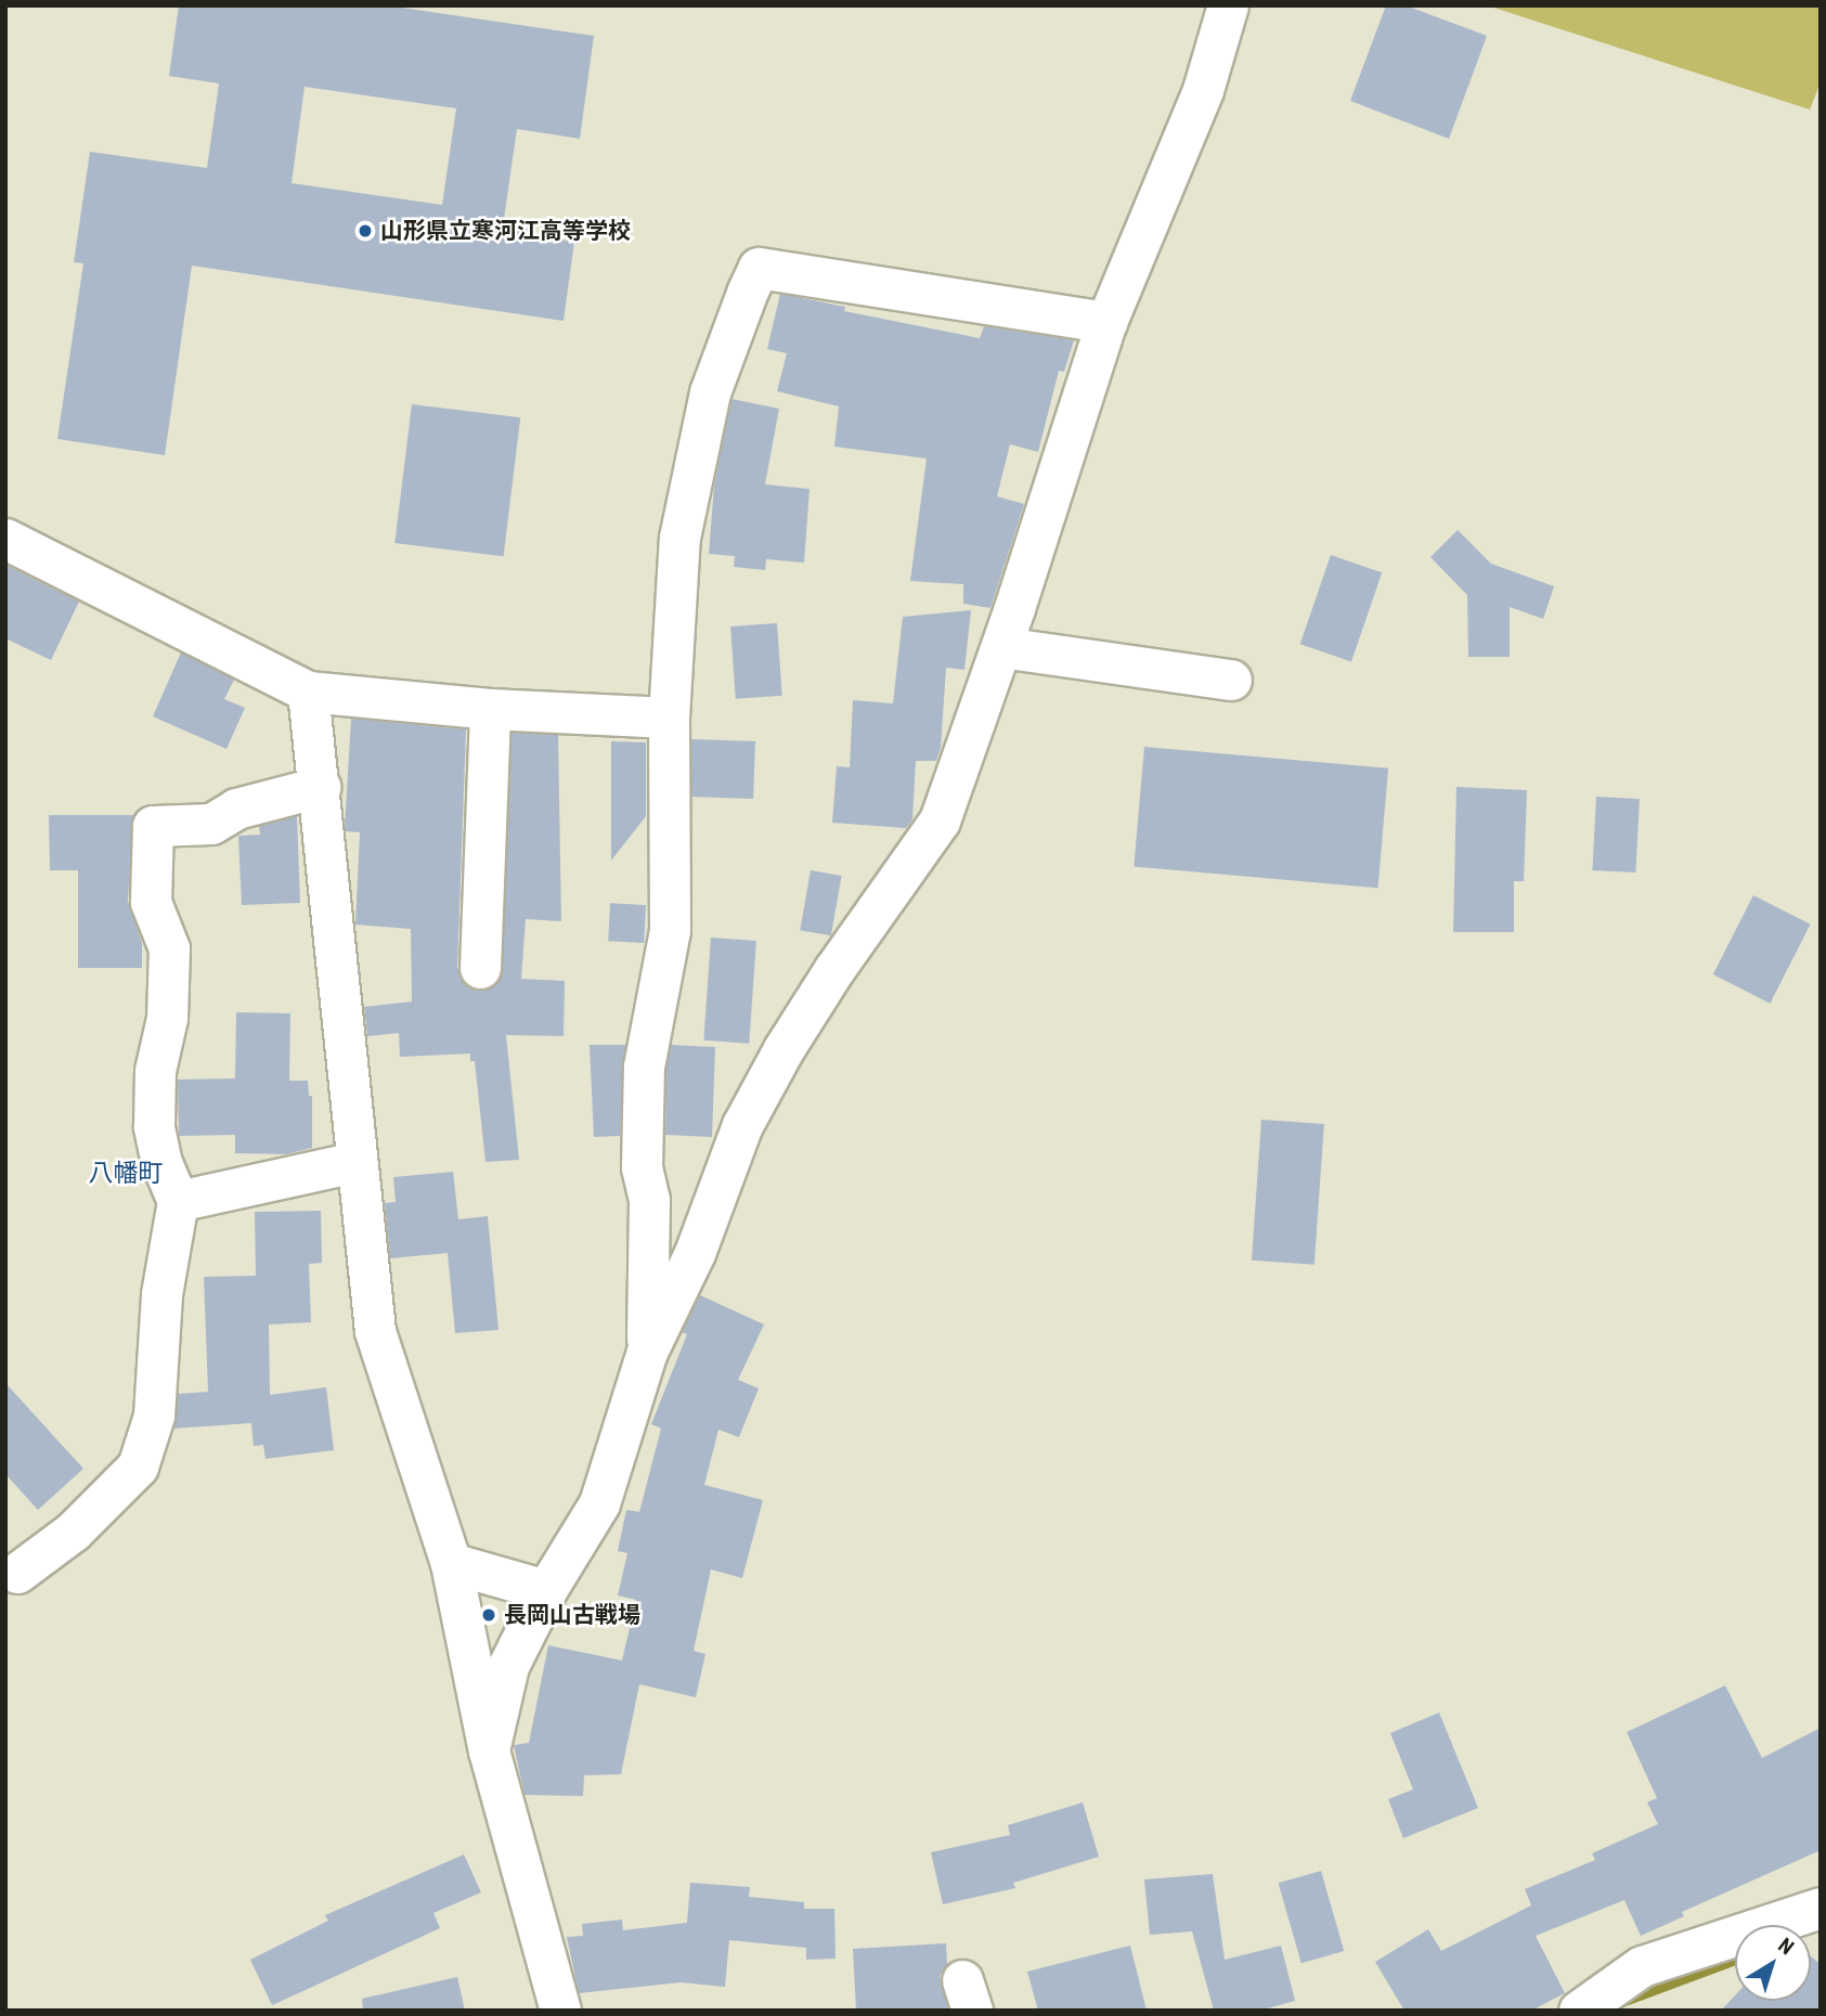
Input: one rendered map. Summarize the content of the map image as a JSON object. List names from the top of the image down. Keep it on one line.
{"districts":["八幡町"],"places":["山形県立寒河江高等学校","長岡山古戦場"],"north":"top right"}
